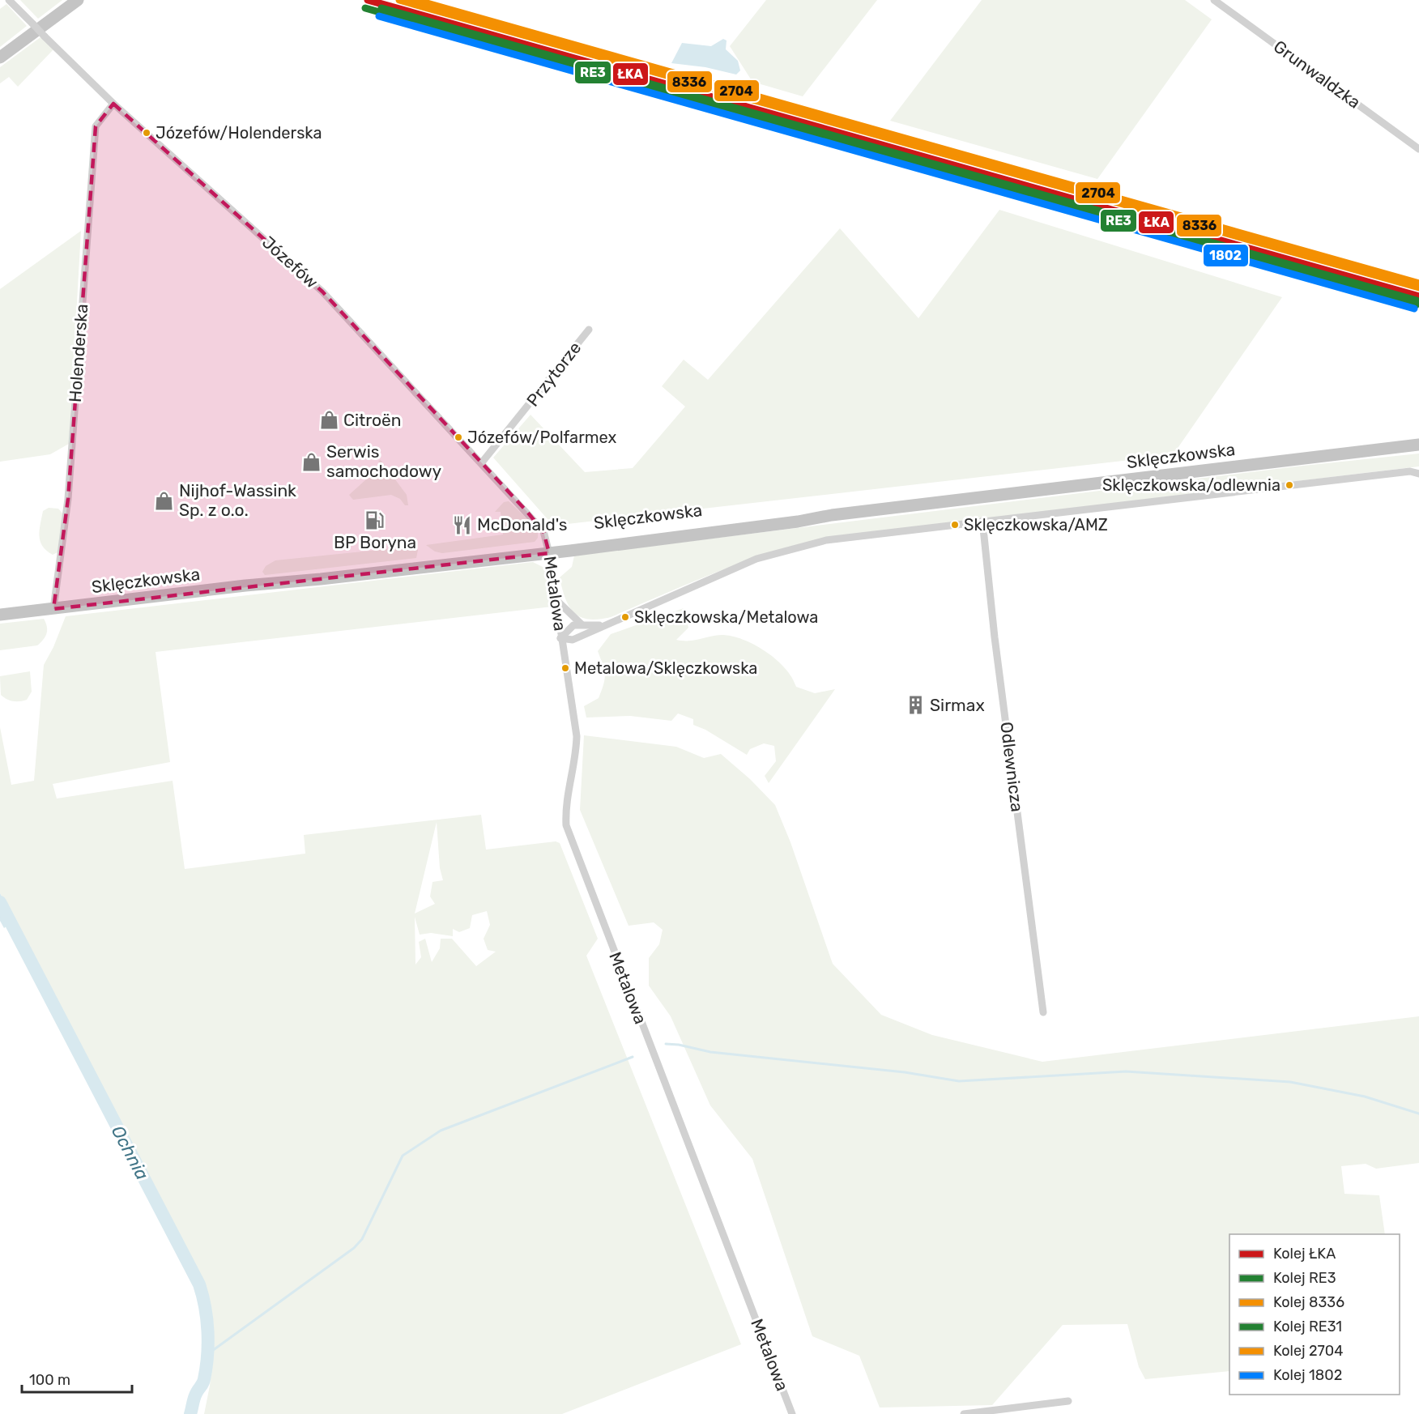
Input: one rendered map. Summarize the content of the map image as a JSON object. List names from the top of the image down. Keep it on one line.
{"streets":{"main road":["Sklęczkowska"],"street":["Grunwaldzka","Józefów","Holenderska","Przytorze","Metalowa","Odlewnicza"]},"crossings":[["Józefów","Holenderska"],["Józefów","Przytorze"],["Józefów","Sklęczkowska"],["Józefów","Metalowa"],["Holenderska","Sklęczkowska"],["Sklęczkowska","Metalowa"]],"water":["Ochnia"],"places":{"other":["Józefów/Holenderska","Józefów/Polfarmex","Sklęczkowska/odlewnia","Sklęczkowska/AMZ","Sklęczkowska/Metalowa","Metalowa/Sklęczkowska"],"shop":["Citroën","Serwis samochodowy","Nijhof-Wassink Sp. z o.o."],"fuel station":["BP Boryna"],"restaurant":["McDonald's"],"building":["Sirmax"]},"lines":["rail line ŁKA","rail line 8336","rail line 2704","rail line RE3","rail line RE31","rail line 1802"],"legend":["Kolej ŁKA","Kolej RE3","Kolej 8336","Kolej RE31","Kolej 2704","Kolej 1802"],"scale_bar":"100 m"}
